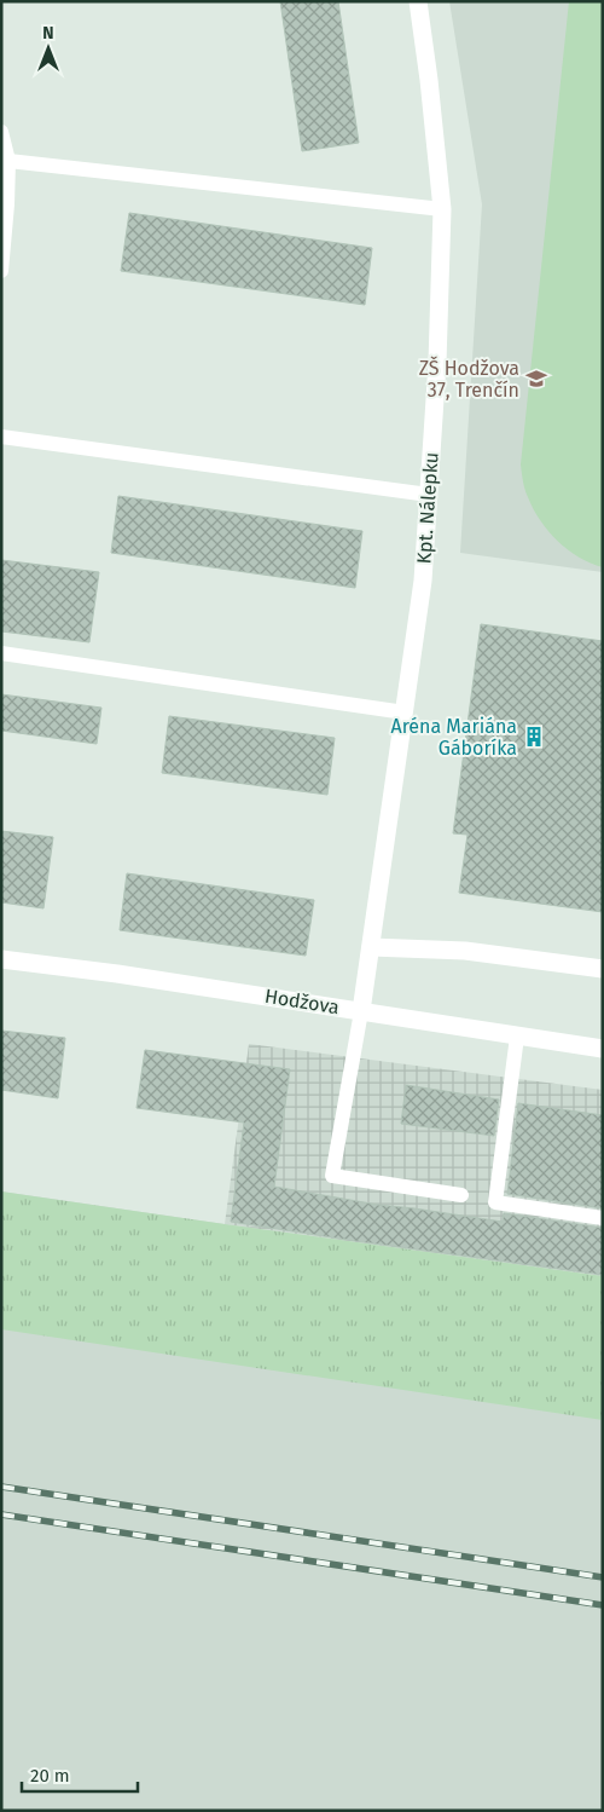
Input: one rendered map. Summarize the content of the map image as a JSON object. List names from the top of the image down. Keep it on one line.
{"streets":{"street":["Kpt. Nálepku","Hodžova"]},"crossings":[["Kpt. Nálepku","Hodžova"]],"places":{"school or university":["ZŠ Hodžova 37, Trenčín"],"building":["Aréna Mariána Gáboríka"]},"scale_bar":"20 m","north":"top"}
